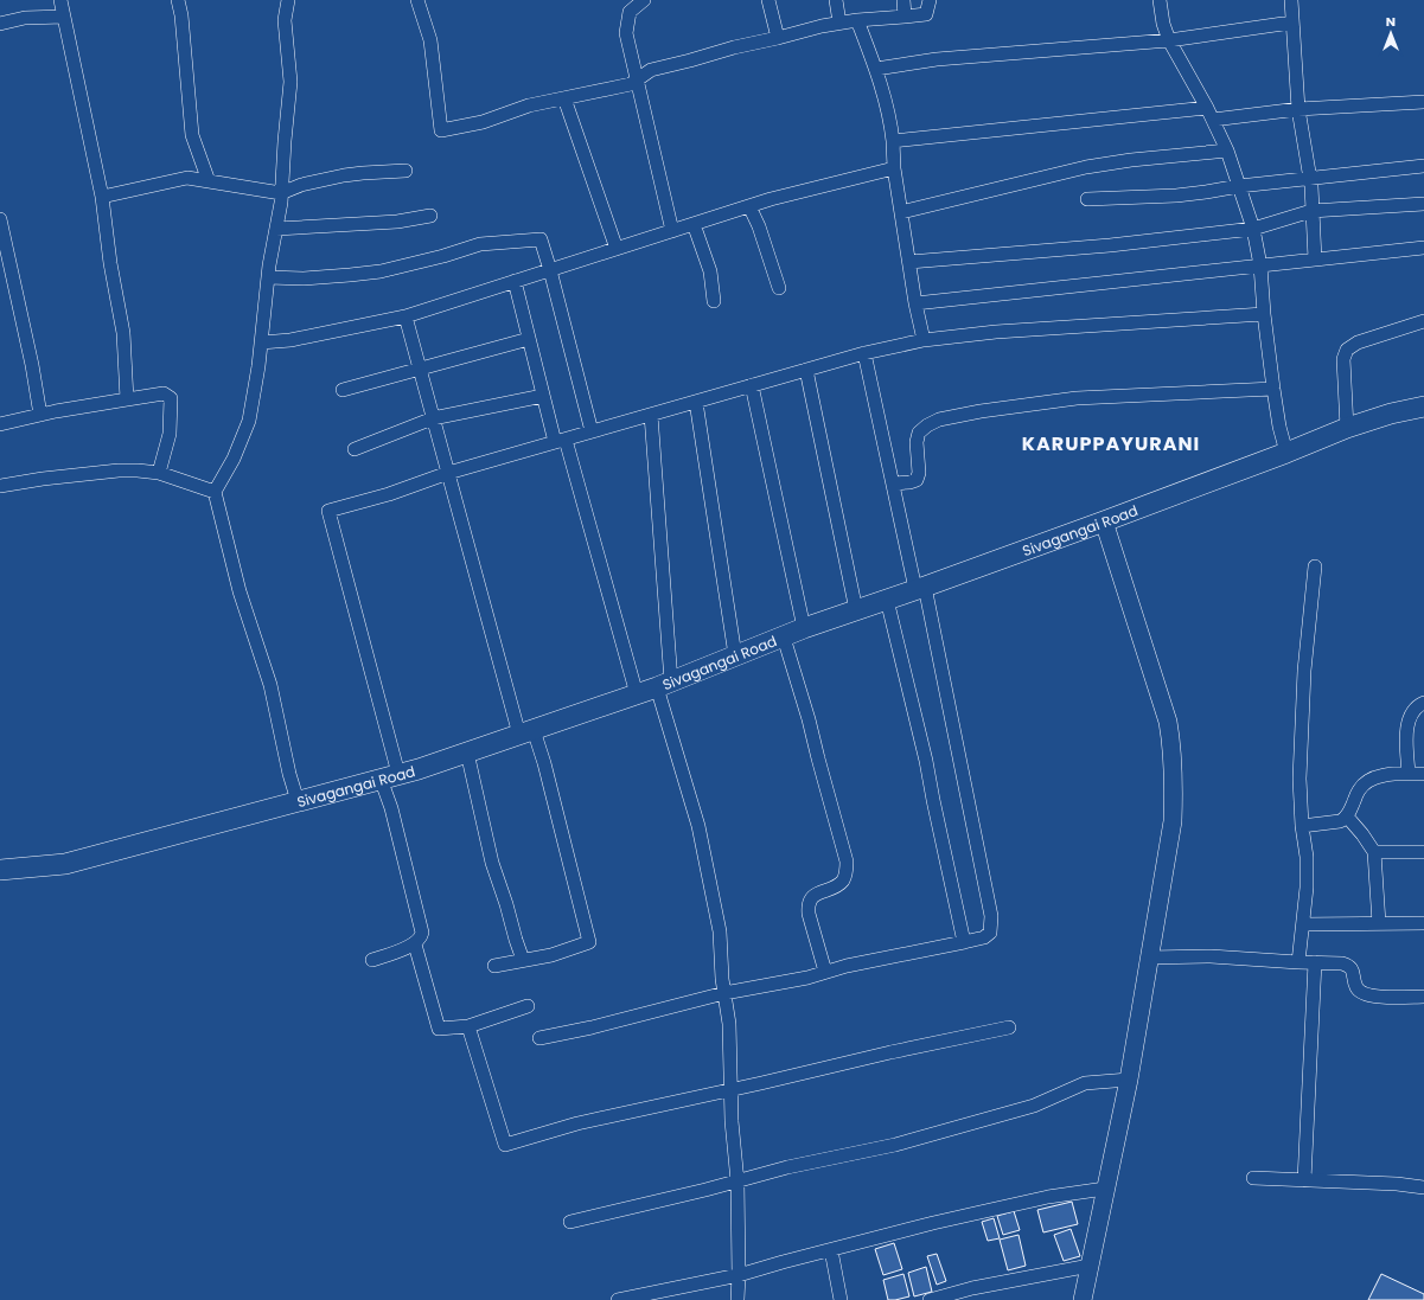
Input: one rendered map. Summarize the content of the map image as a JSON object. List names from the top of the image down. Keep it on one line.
{"streets":{"main road":["Sivagangai Road"]},"districts":["KARUPPAYURANI"],"north":"top"}
